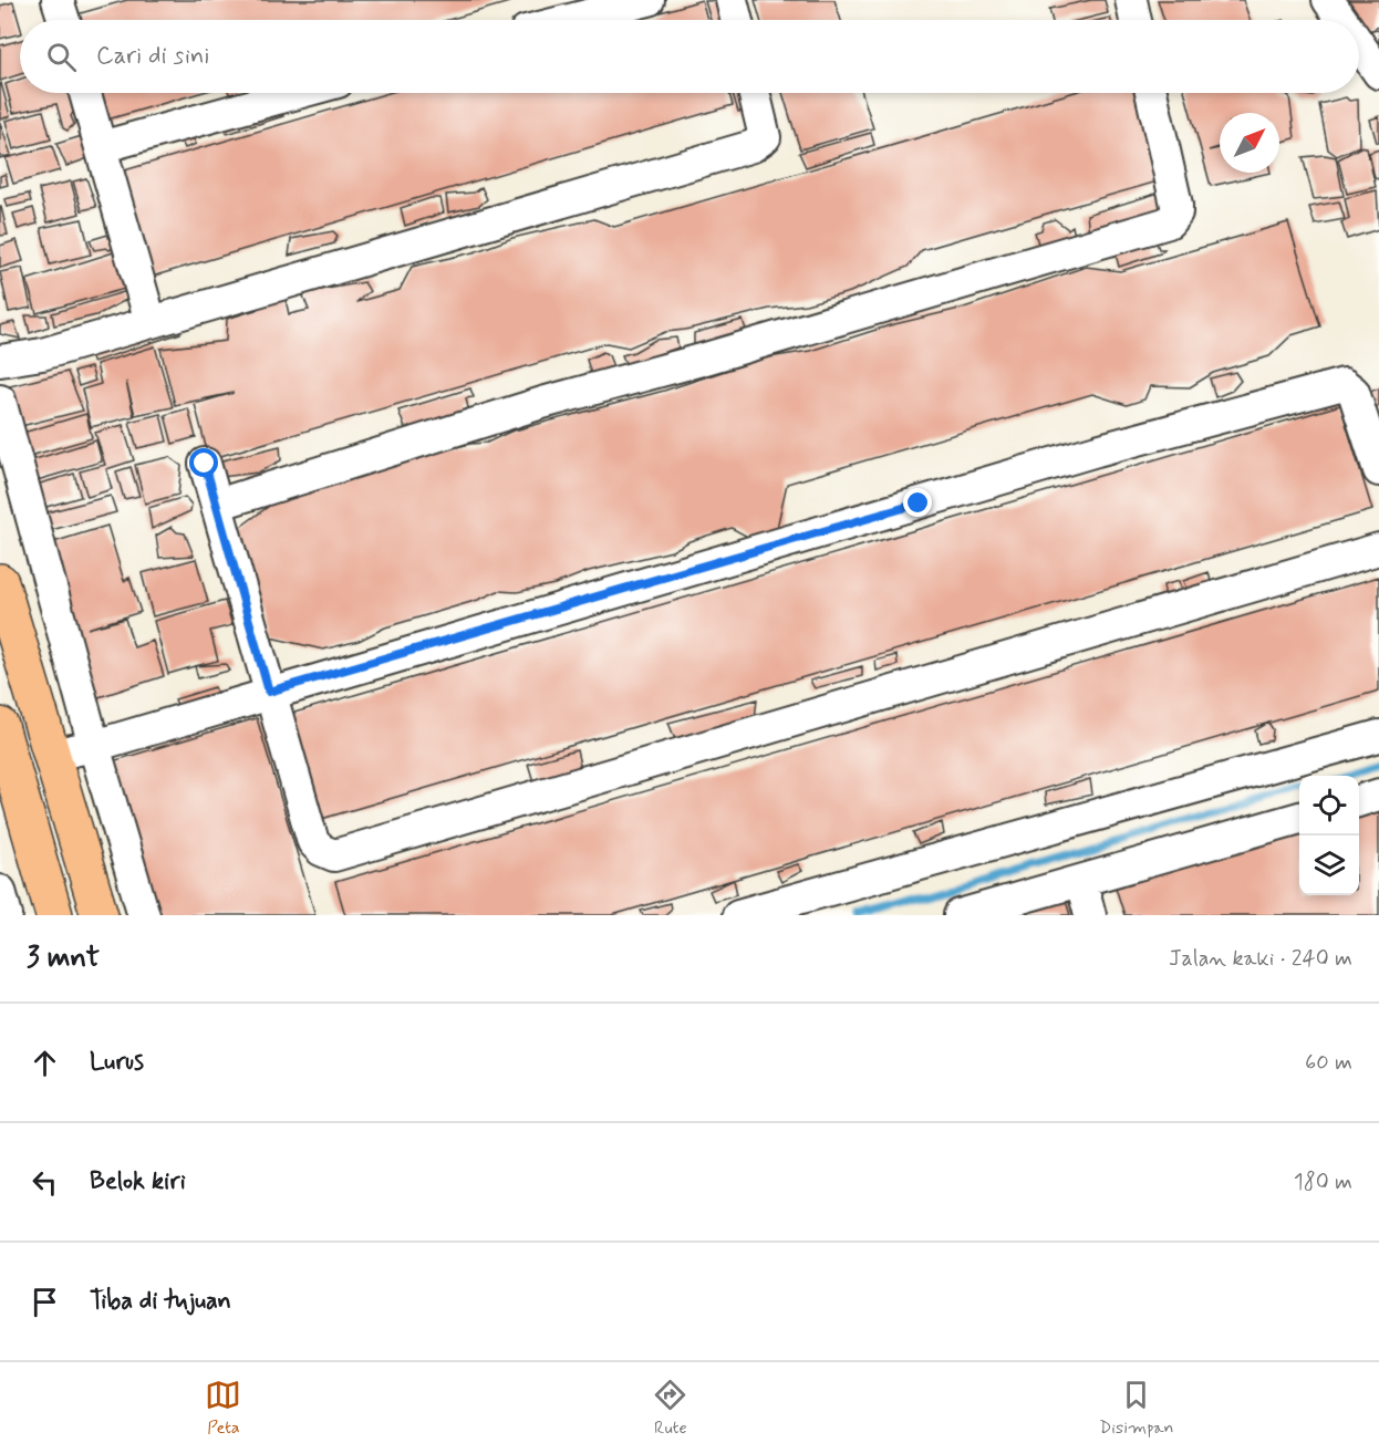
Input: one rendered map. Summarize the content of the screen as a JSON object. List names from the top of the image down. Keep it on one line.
{"north":"top right","page":{"search":"Cari di sini","heading":["3 mnt","Jalan kaki · 240 m"],"list":[["Lurus","60 m"],["Belok kiri","180 m"],"Tiba di tujuan"],"nav":["Peta","Rute","Disimpan"]}}
